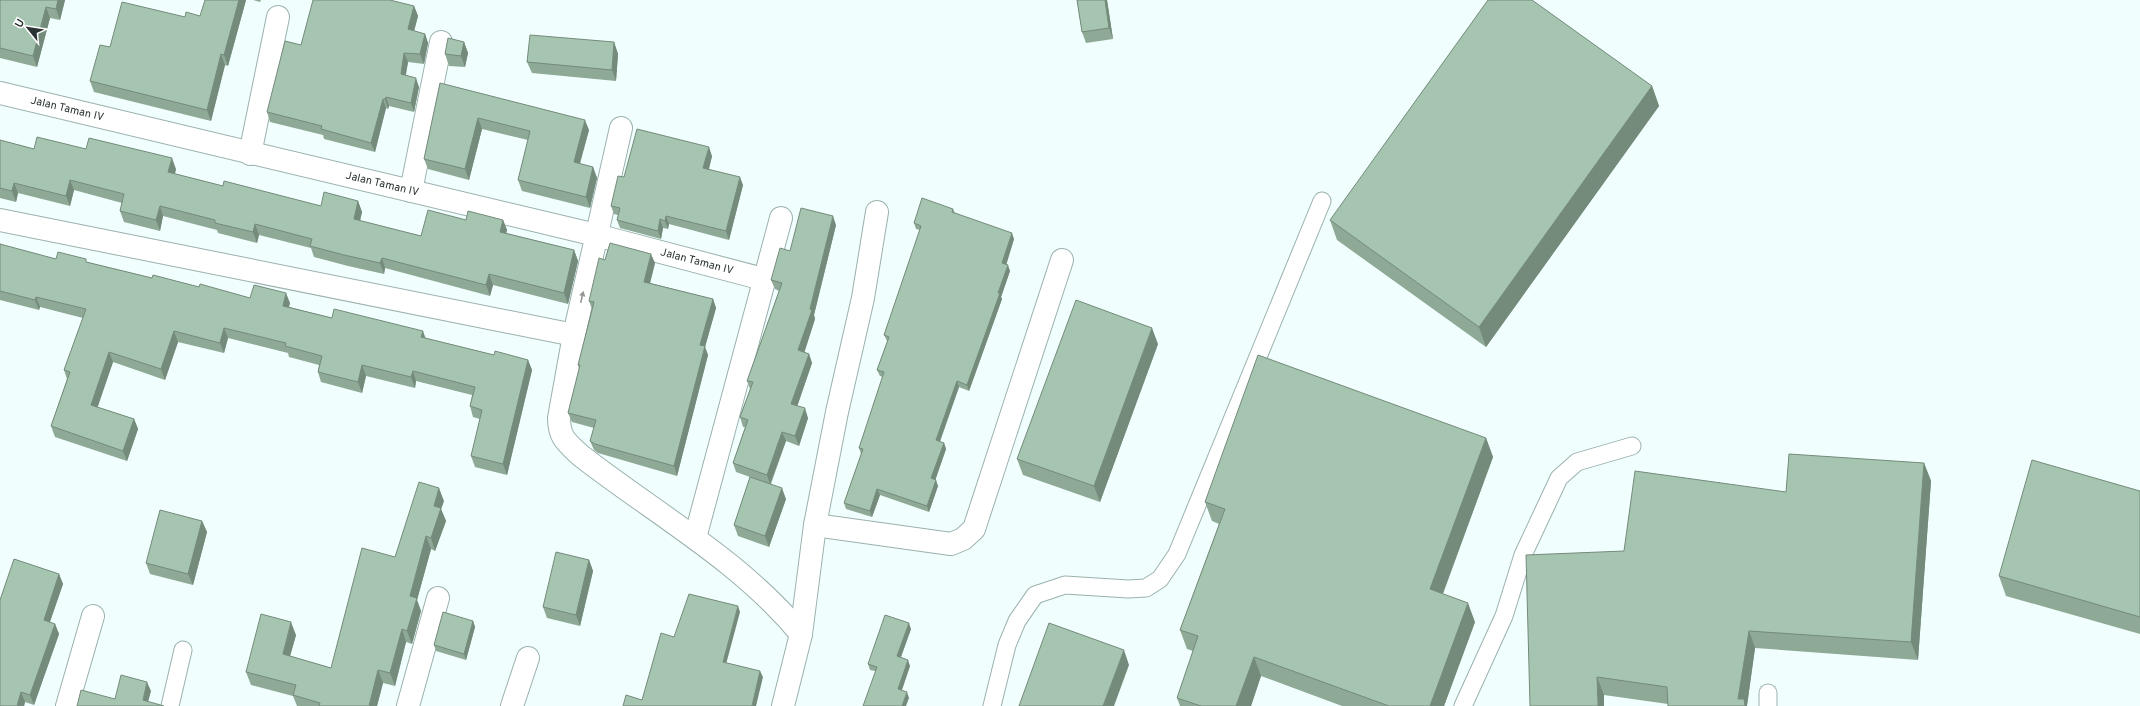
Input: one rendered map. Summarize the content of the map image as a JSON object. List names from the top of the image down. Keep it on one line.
{"streets":{"street":["Jalan Taman IV"]},"north":"top left"}
